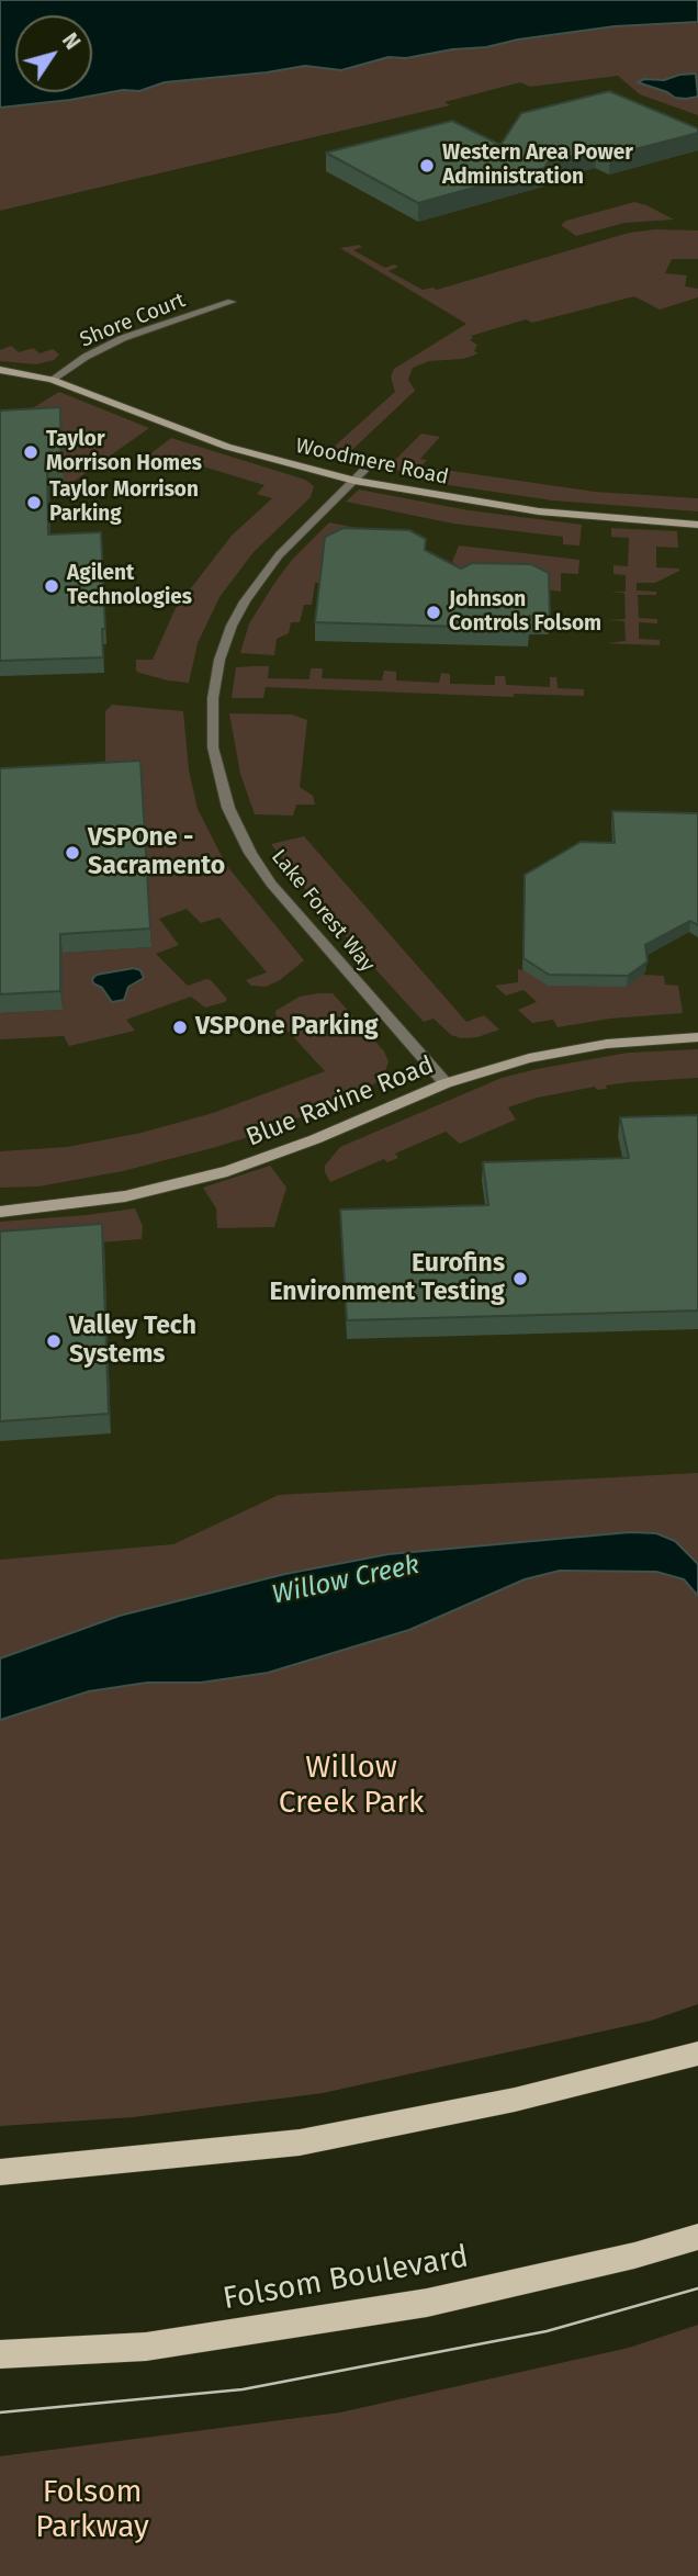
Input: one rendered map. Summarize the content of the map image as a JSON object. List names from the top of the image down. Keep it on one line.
{"streets":{"main road":["Folsom Boulevard"],"street":["Shore Court","Woodmere Road","Lake Forest Way","Blue Ravine Road"]},"crossings":[["Shore Court","Woodmere Road"],["Woodmere Road","Lake Forest Way"],["Lake Forest Way","Blue Ravine Road"]],"water":["Willow Creek"],"parks":["Willow Creek Park","Folsom Parkway"],"places":["Western Area Power Administration","Taylor Morrison Homes","Taylor Morrison Parking","Agilent Technologies","Johnson Controls Folsom","VSPOne - Sacramento","VSPOne Parking","Eurofins Environment Testing","Valley Tech Systems"],"north":"top right"}
